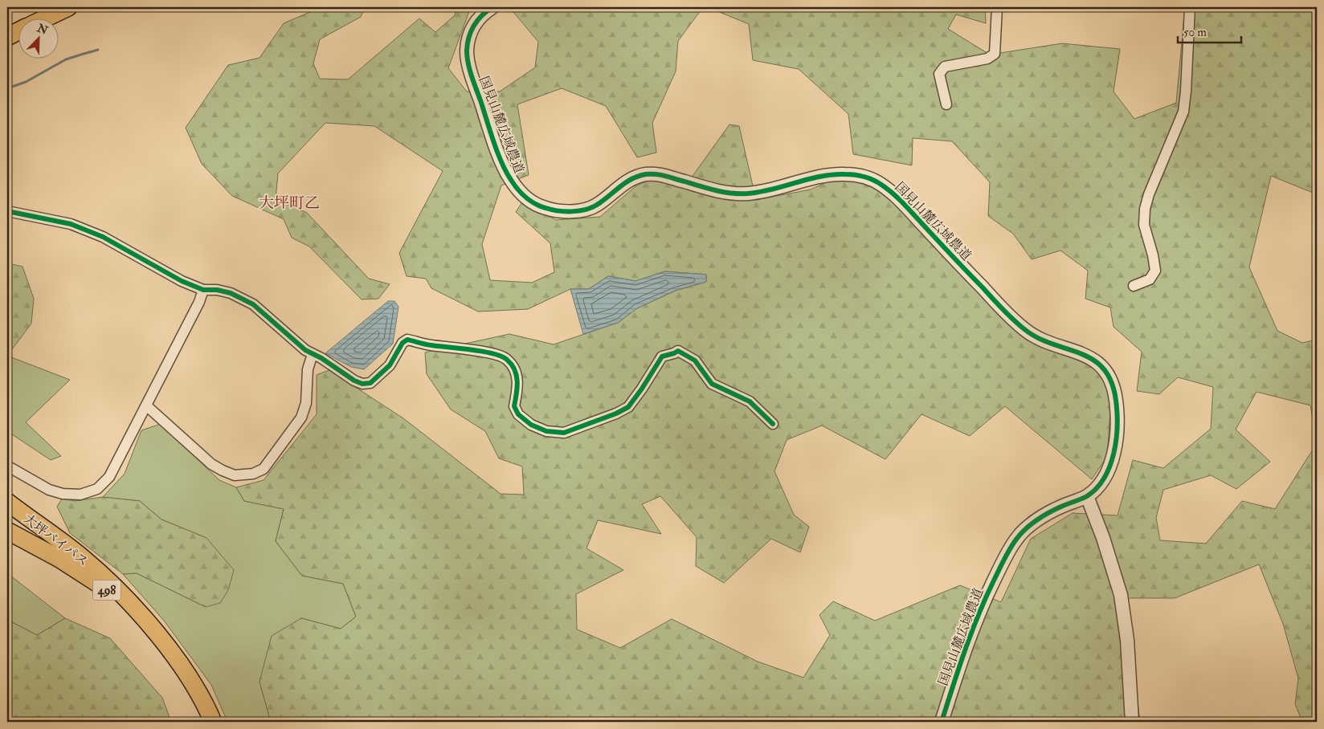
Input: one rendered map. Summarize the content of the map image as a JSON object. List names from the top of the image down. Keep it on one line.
{"streets":{"highway":["大坪バイパス","498"],"street":["国見山麓広域農道"]},"districts":["大坪町乙"],"scale_bar":"50 m","north":"top right"}
